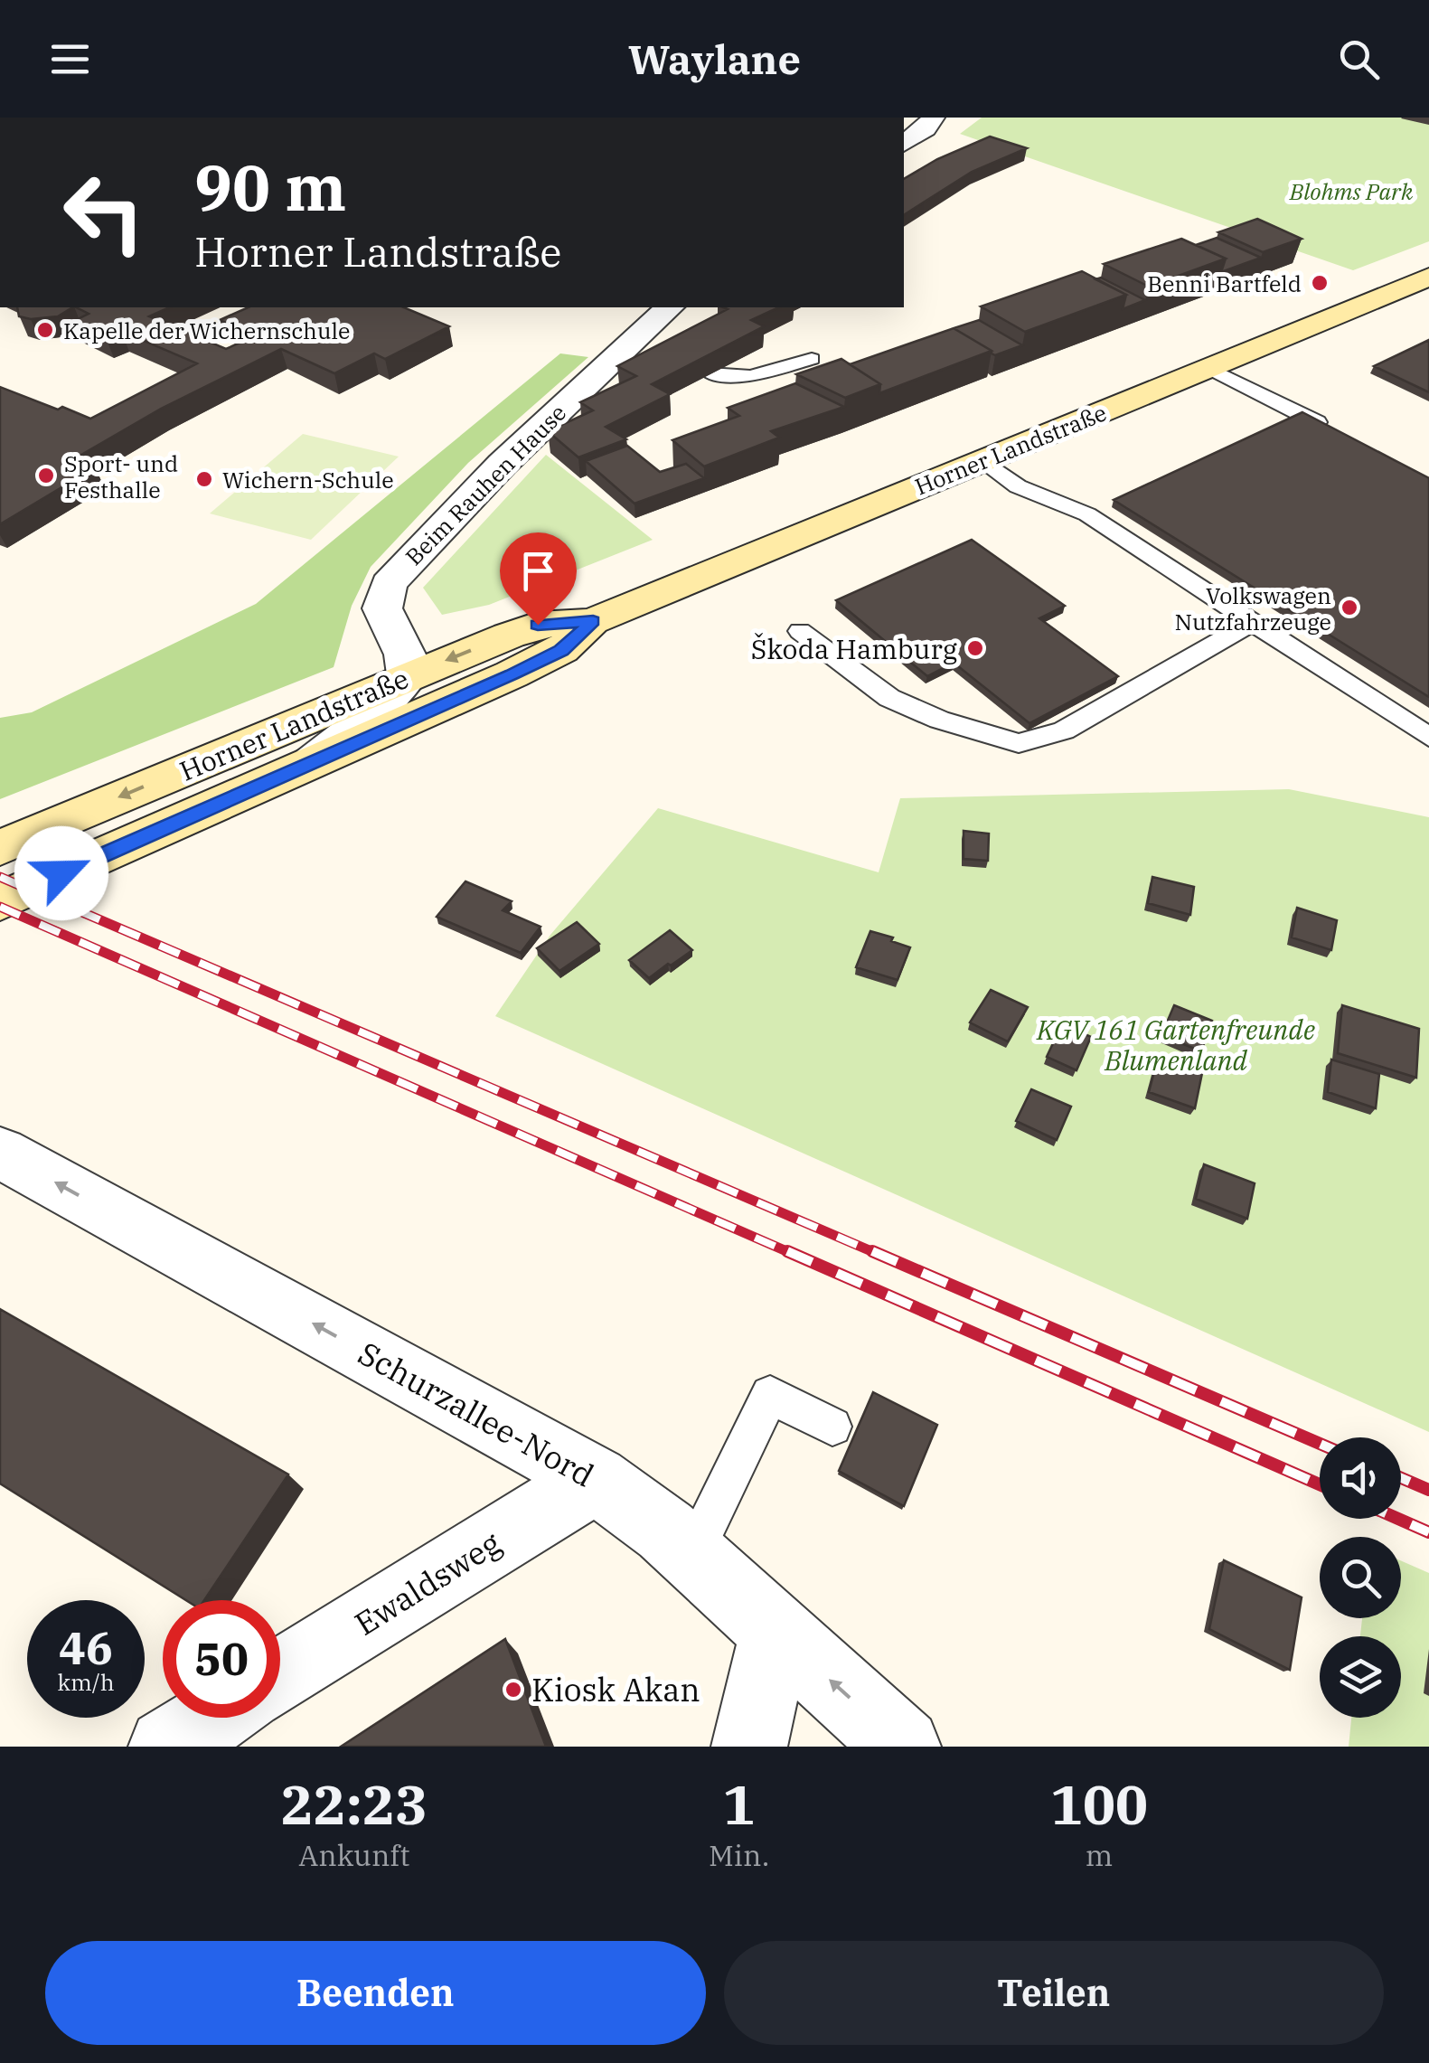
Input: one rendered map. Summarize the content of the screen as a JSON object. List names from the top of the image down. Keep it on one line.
{"streets":{"main road":["Horner Landstraße"],"street":["Beim Rauhen Hause","Schurzallee-Nord","Ewaldsweg"]},"crossings":[["Horner Landstraße","Beim Rauhen Hause"],["Schurzallee-Nord","Ewaldsweg"]],"one_way":["Schurzallee-Nord"],"parks":["Blohms Park","KGV 161 Gartenfreunde Blumenland"],"places":["Benni Bartfeld","Kapelle der Wichernschule","Sport- und Festhalle","Wichern-Schule","Volkswagen Nutzfahrzeuge","Škoda Hamburg","Kiosk Akan"],"page":{"header":"Waylane","turn":["90 m","Horner Landstraße"],"speed":"46 km/h","limit":"50","eta":["22:23","Ankunft","1","Min.","100","m"],"buttons":["Beenden","Teilen"]}}
